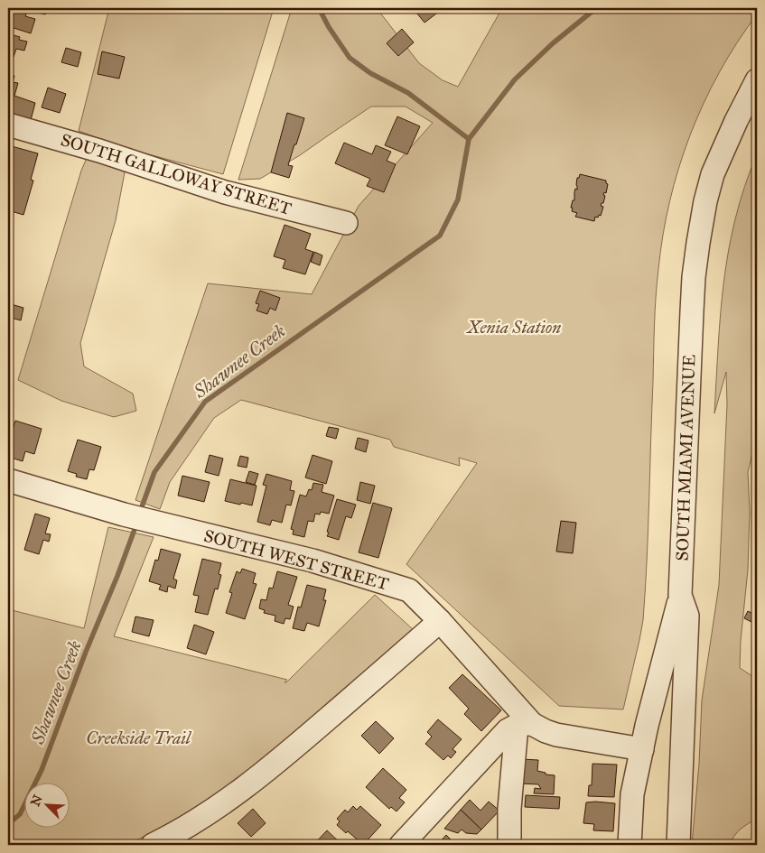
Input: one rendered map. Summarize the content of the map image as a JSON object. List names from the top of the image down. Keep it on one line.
{"streets":{"street":["SOUTH GALLOWAY STREET","SOUTH MIAMI AVENUE","SOUTH WEST STREET"]},"water":["Shawnee Creek"],"parks":["Xenia Station","Creekside Trail"],"north":"top left"}
